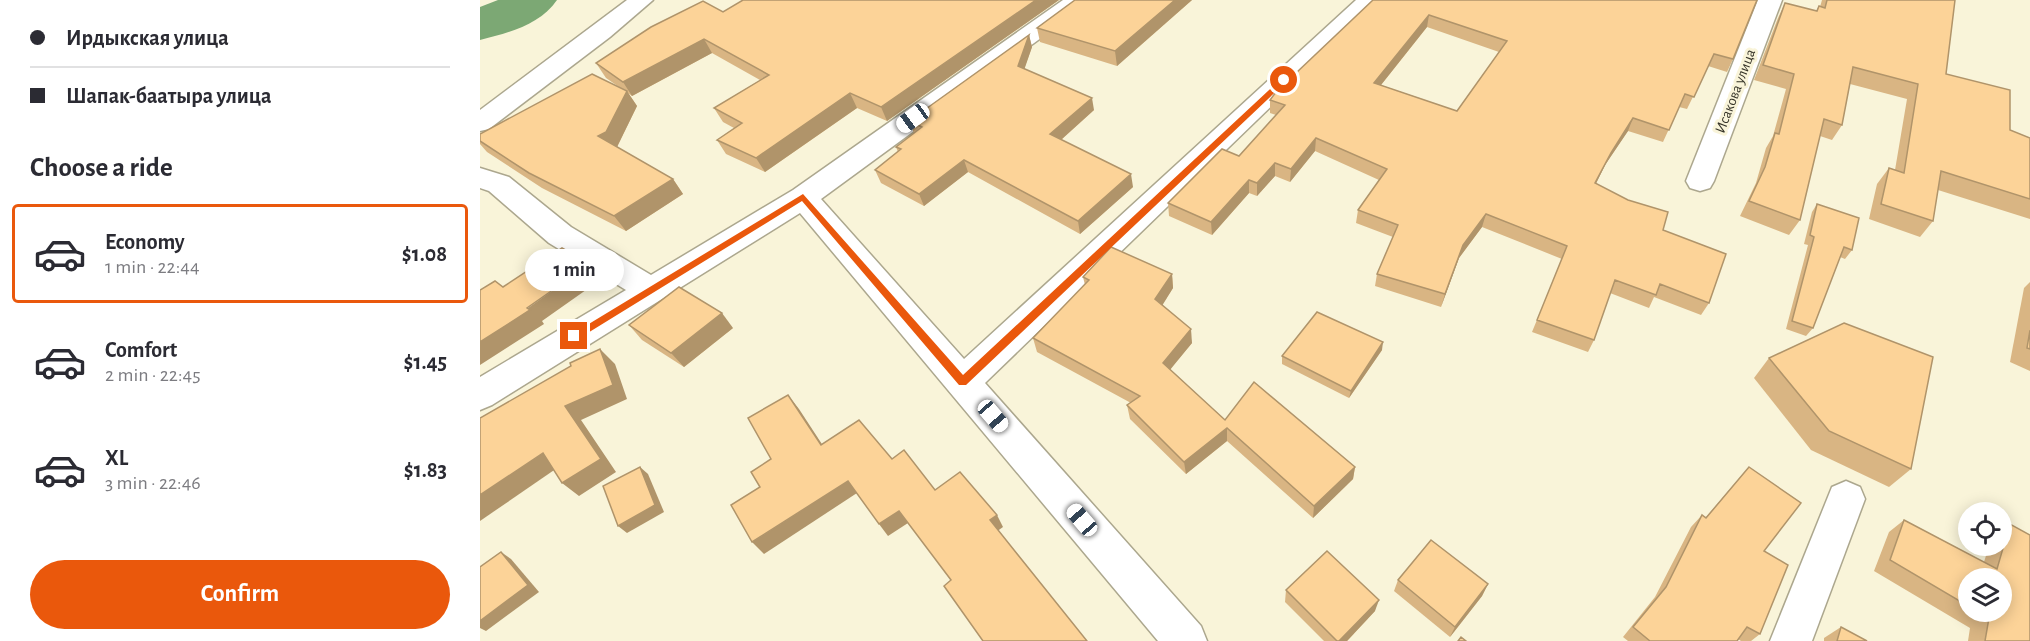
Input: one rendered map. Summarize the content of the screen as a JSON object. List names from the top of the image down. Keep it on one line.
{"streets":{"street":["Исакова улица"]},"page":{"banner":["Ирдыкская улица","Шапак-баатыра улица"],"heading":"Choose a ride","list":[{"name":"Economy","note":"1 min · 22:44","value":"$1.08"},{"name":"Comfort","note":"2 min · 22:45","value":"$1.45"},{"name":"XL","note":"3 min · 22:46","value":"$1.83"}],"bubble":"1 min","buttons":"Confirm"}}
